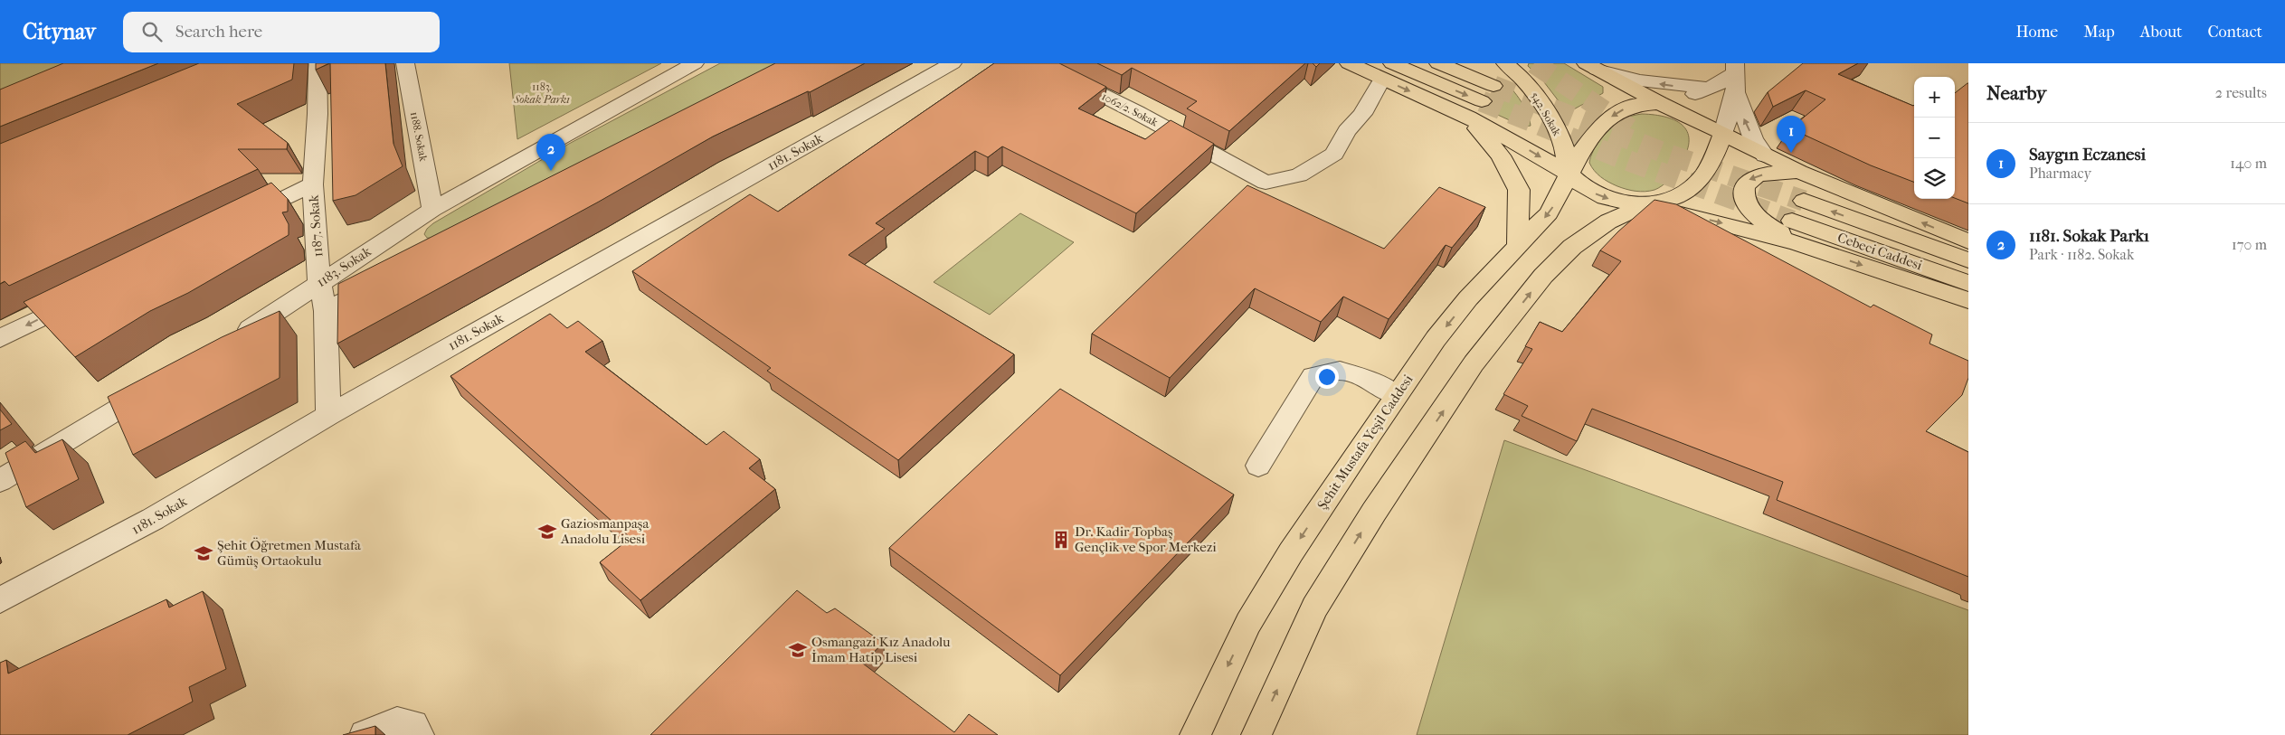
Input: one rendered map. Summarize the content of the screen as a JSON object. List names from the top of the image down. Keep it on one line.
{"streets":{"main road":["542. Sokak","Cebeci Caddesi","Şehit Mustafa Yeşil Caddesi"],"street":["1062/2. Sokak","1188. Sokak","1181. Sokak","1187. Sokak","1183. Sokak"]},"crossings":[["542. Sokak","Şehit Mustafa Yeşil Caddesi"],["1188. Sokak","1183. Sokak"],["1181. Sokak","1187. Sokak"],["1187. Sokak","1183. Sokak"]],"parks":["1183. Sokak Parkı"],"places":{"school or university":["Gaziosmanpaşa Anadolu Lisesi","Şehit Öğretmen Mustafa Gümüş Ortaokulu","Osmangazi Kız Anadolu İmam Hatip Lisesi"],"building":["Dr. Kadir Topbaş Gençlik ve Spor Merkezi"]},"page":{"header":"Citynav","search":"Search here","nav":["Home","Map","About","Contact"],"heading":["Nearby","2 results"],"map_buttons":["+","−"],"pins":["1","2"],"list":[{"mark":"1","name":"Saygın Eczanesi","note":"Pharmacy","value":"140 m"},{"mark":"2","name":"1181. Sokak Parkı","note":"Park · 1182. Sokak","value":"170 m"}]}}
